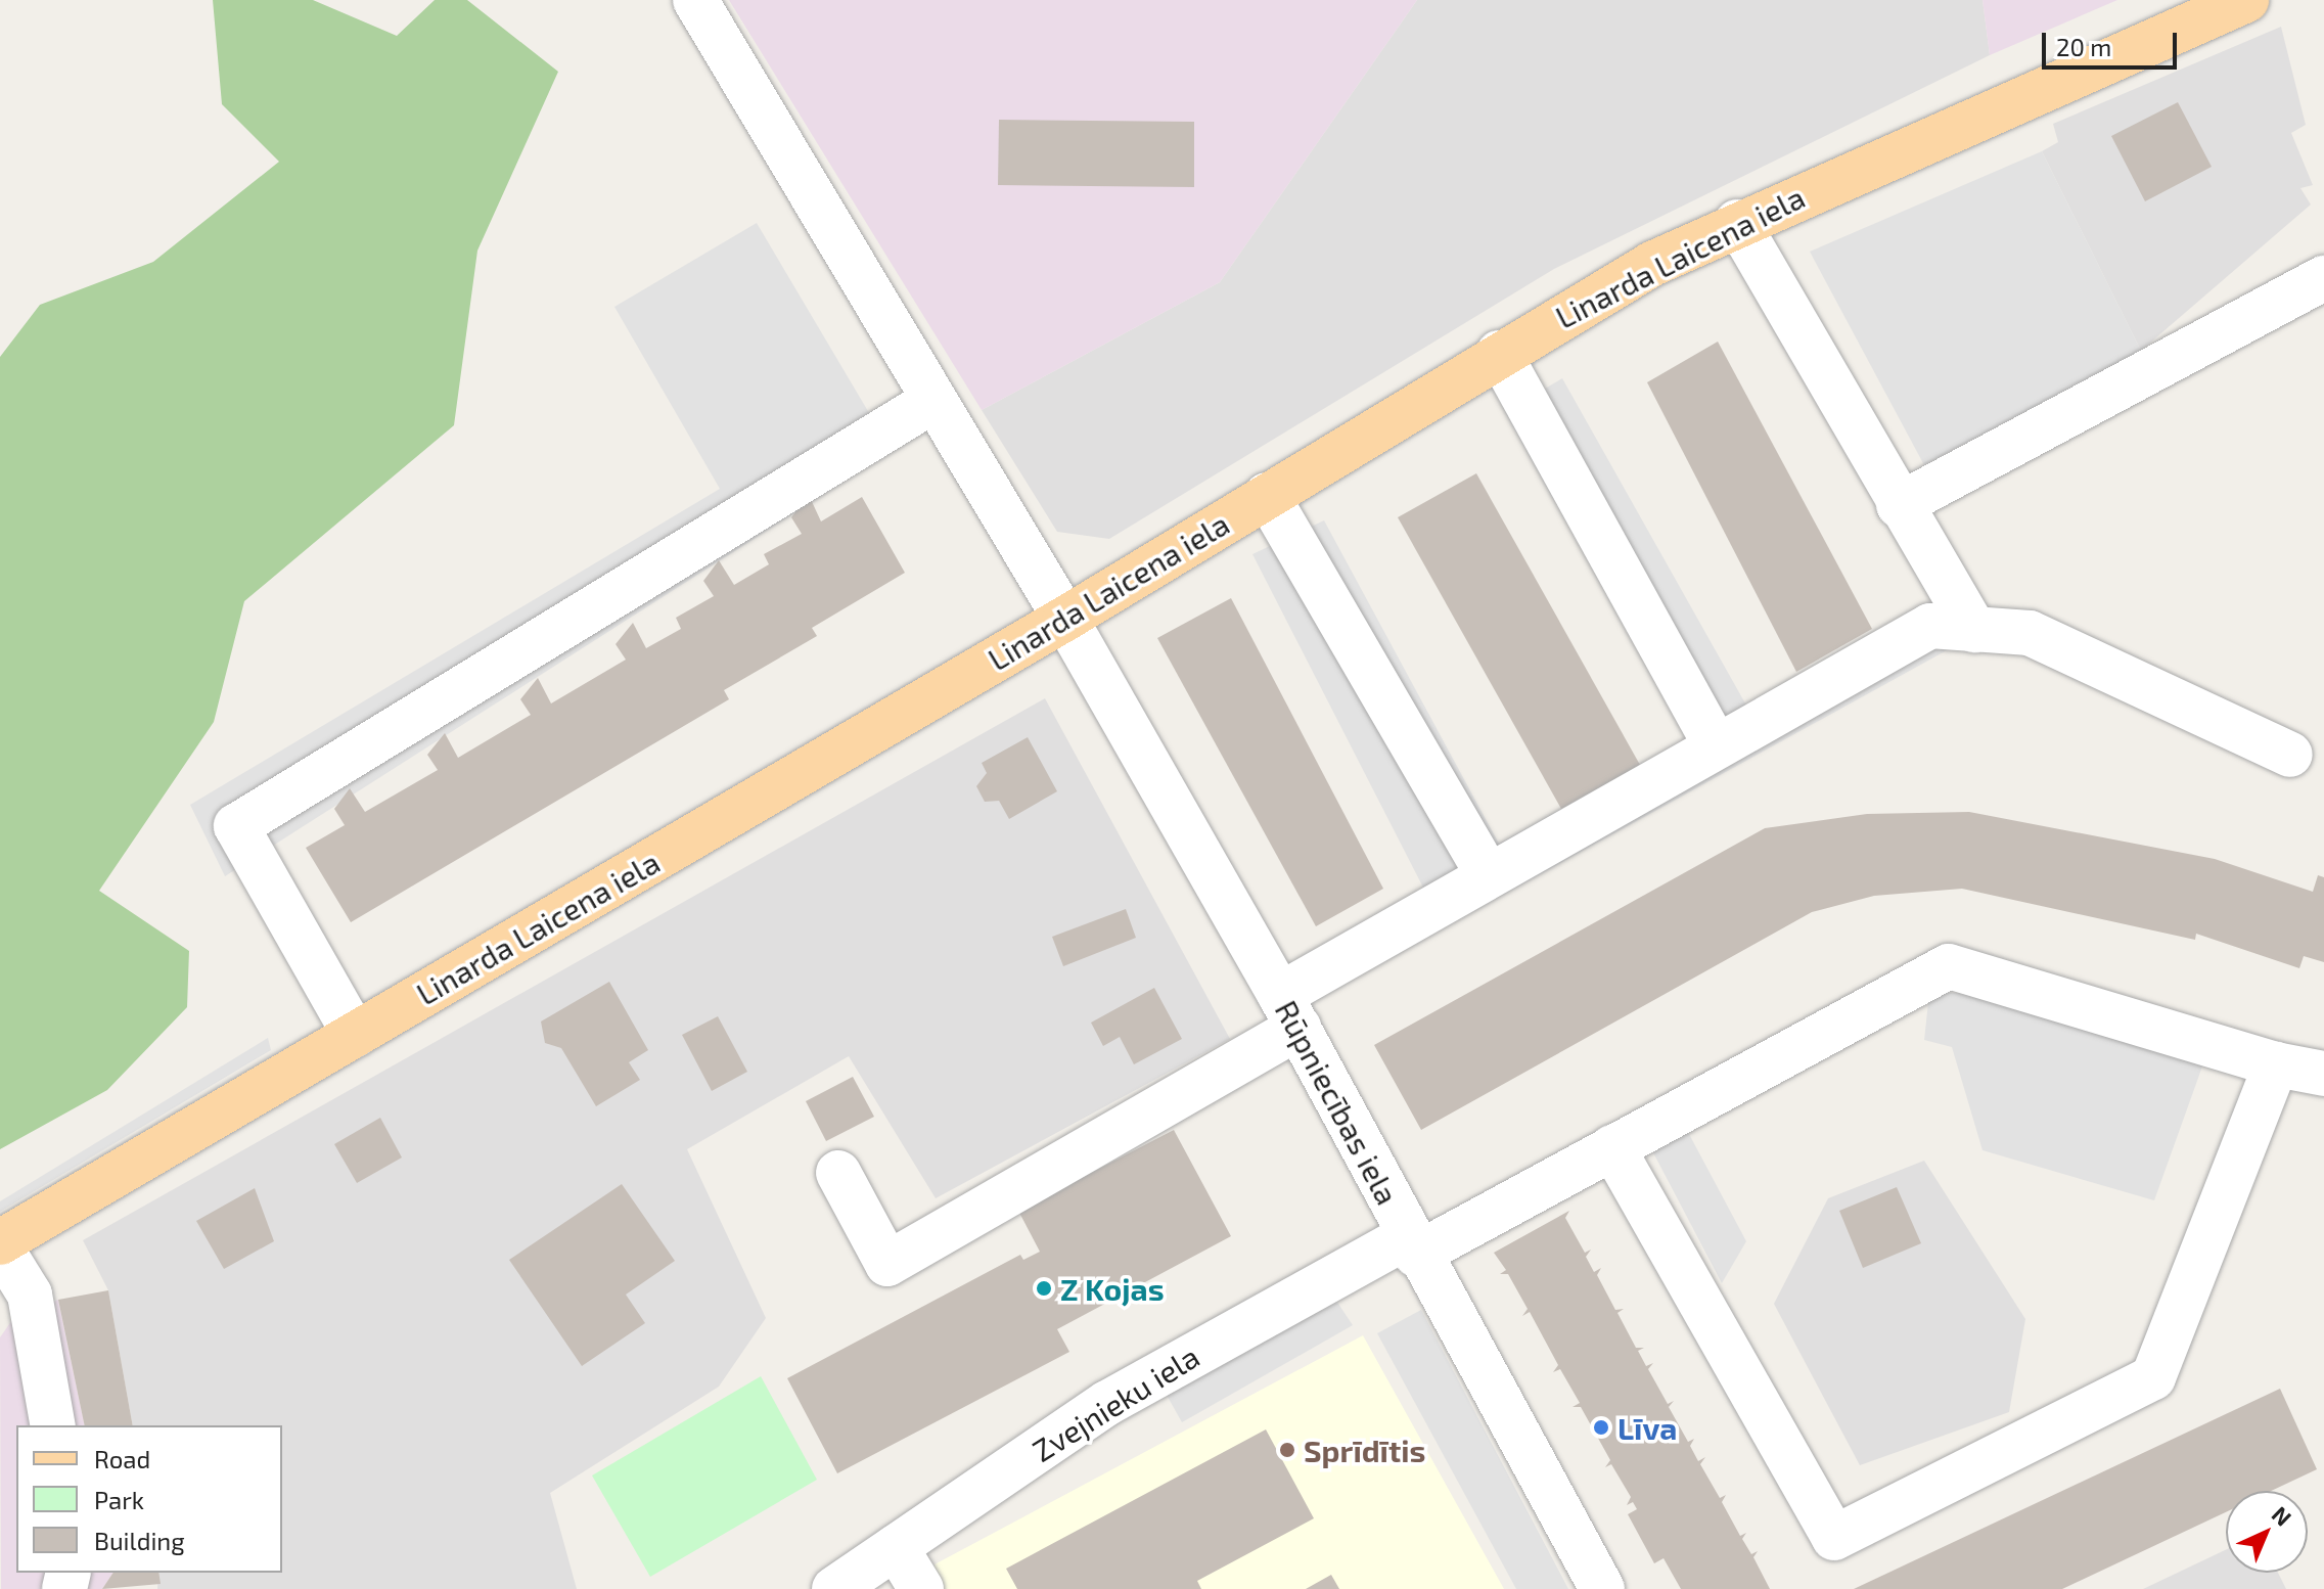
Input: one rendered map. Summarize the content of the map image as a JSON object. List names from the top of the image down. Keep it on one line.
{"streets":{"main road":["Linarda Laicena iela"],"street":["Rūpniecības iela","Zvejnieku iela"]},"crossings":[["Linarda Laicena iela","Rūpniecības iela"],["Rūpniecības iela","Zvejnieku iela"]],"places":["Z Kojas","Līva","Sprīdītis"],"legend":["Road","Park","Building"],"scale_bar":"20 m","north":"top right"}
